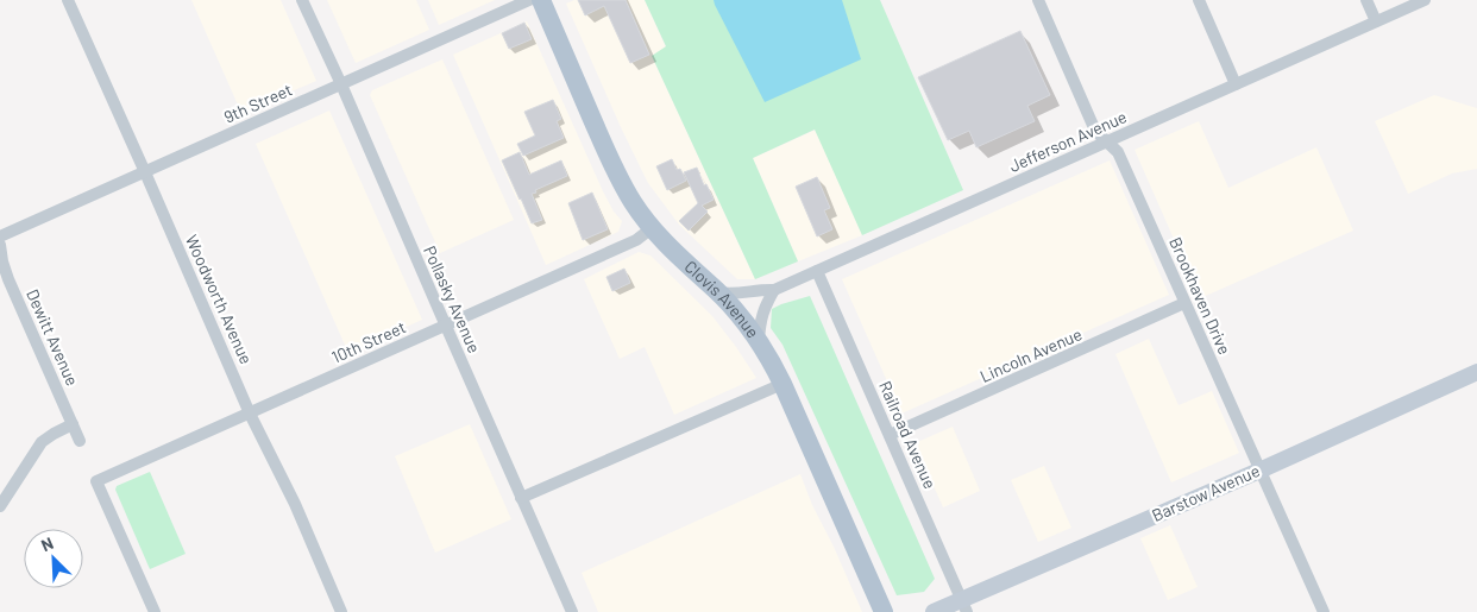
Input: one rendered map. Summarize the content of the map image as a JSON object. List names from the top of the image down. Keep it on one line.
{"streets":{"main road":["Clovis Avenue","Barstow Avenue"],"street":["9th Street","Jefferson Avenue","Brookhaven Drive","Woodworth Avenue","Pollasky Avenue","Dewitt Avenue","10th Street","Lincoln Avenue","Railroad Avenue"]},"crossings":[["9th Street","Woodworth Avenue"],["9th Street","Pollasky Avenue"],["Jefferson Avenue","Brookhaven Drive"],["Jefferson Avenue","Clovis Avenue"],["Jefferson Avenue","Railroad Avenue"],["Brookhaven Drive","Lincoln Avenue"],["Brookhaven Drive","Barstow Avenue"],["Woodworth Avenue","10th Street"],["Pollasky Avenue","10th Street"],["Clovis Avenue","10th Street"],["Lincoln Avenue","Railroad Avenue"],["Railroad Avenue","Barstow Avenue"]],"north":"top left"}
